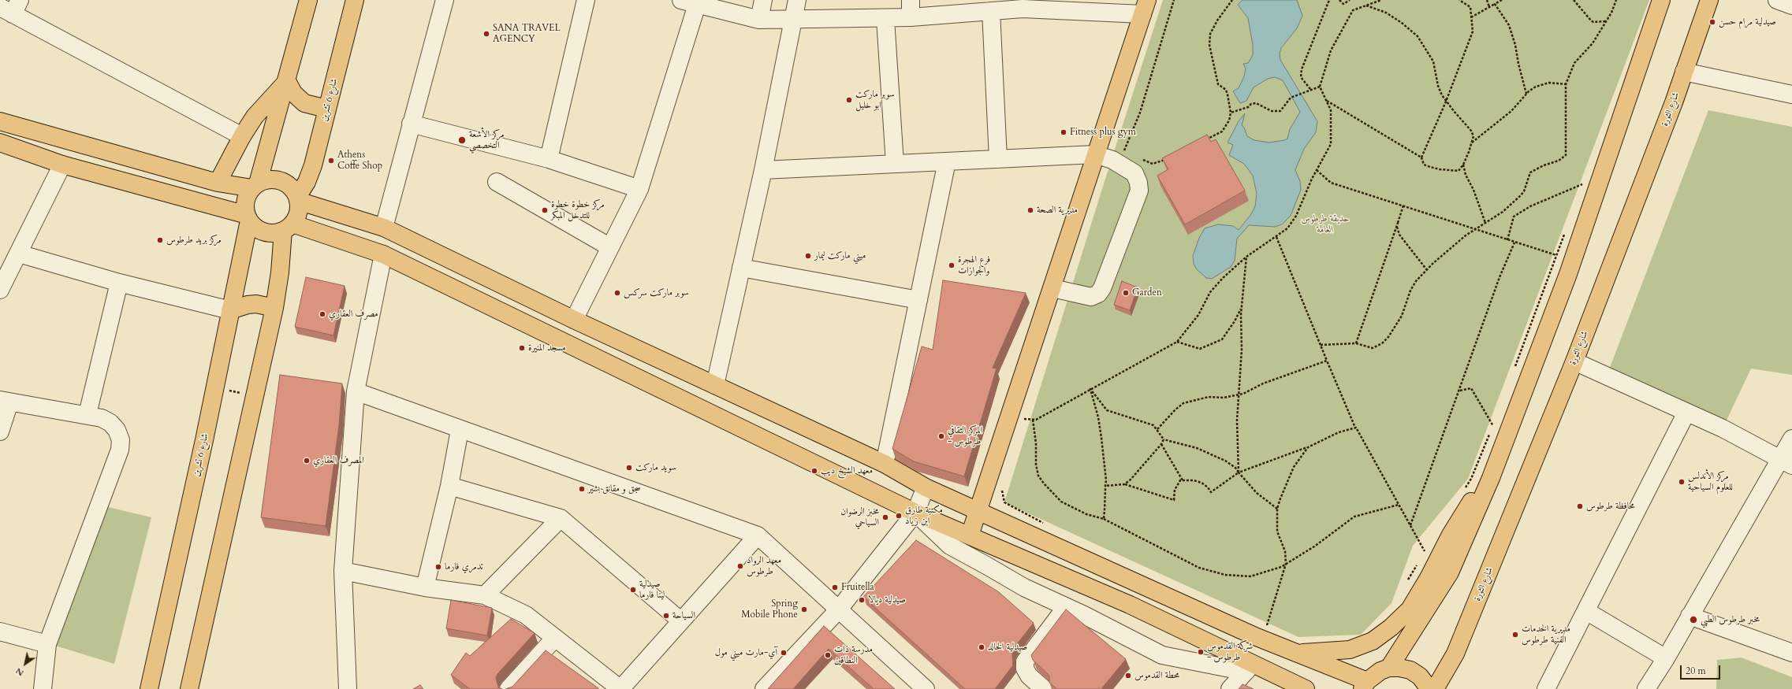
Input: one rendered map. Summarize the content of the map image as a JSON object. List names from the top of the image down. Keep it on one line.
{"streets":{"main road":["شارع 6 تشرين","شارع الثورة"]},"parks":["حديقة طرطوس العامة"],"places":["صيدلية مرام حسن","SANA TRAVEL AGENCY","سوبر ماركت ابو خليل","Fitness plus gym","مركز الأشعة التخصصي","Athens Coffe Shop","مركز خطوة خطوة للتدخل المبكر","مديرية الصحة","مركز بريد طرطوس","ميني ماركت ليمار","فرع الهجرة والجوازات","سوبر ماركت سركس","Garden","مصرف العقاري","مسجد المنيرة","المركز الثقافي - طرطوس","المصرف العقاري","سويد ماركت","معهد الشيخ ديب","مركز الأندلس للعلوم السياحية","سجق و مقانق بشير","محافظة طرطوس","مكتبة طارق ابن زياد","مخبز الرضوان السياحي","معهد الرواد طرطوس","تدمري فارما","Fruitella","صيدلية لينا فارما","صيدلية ديالا","Spring Mobile Phone","السياحة","مخبر طرطوس الطبي","مديرية الخدمات الفنية طرطوس","صيدلية الخالد","شركة القدموس - طرطوس","آي-مارت ميني مول","مدرسة ذات النطاقين","محطة القدموس"],"scale_bar":"20 m","north":"bottom left"}
